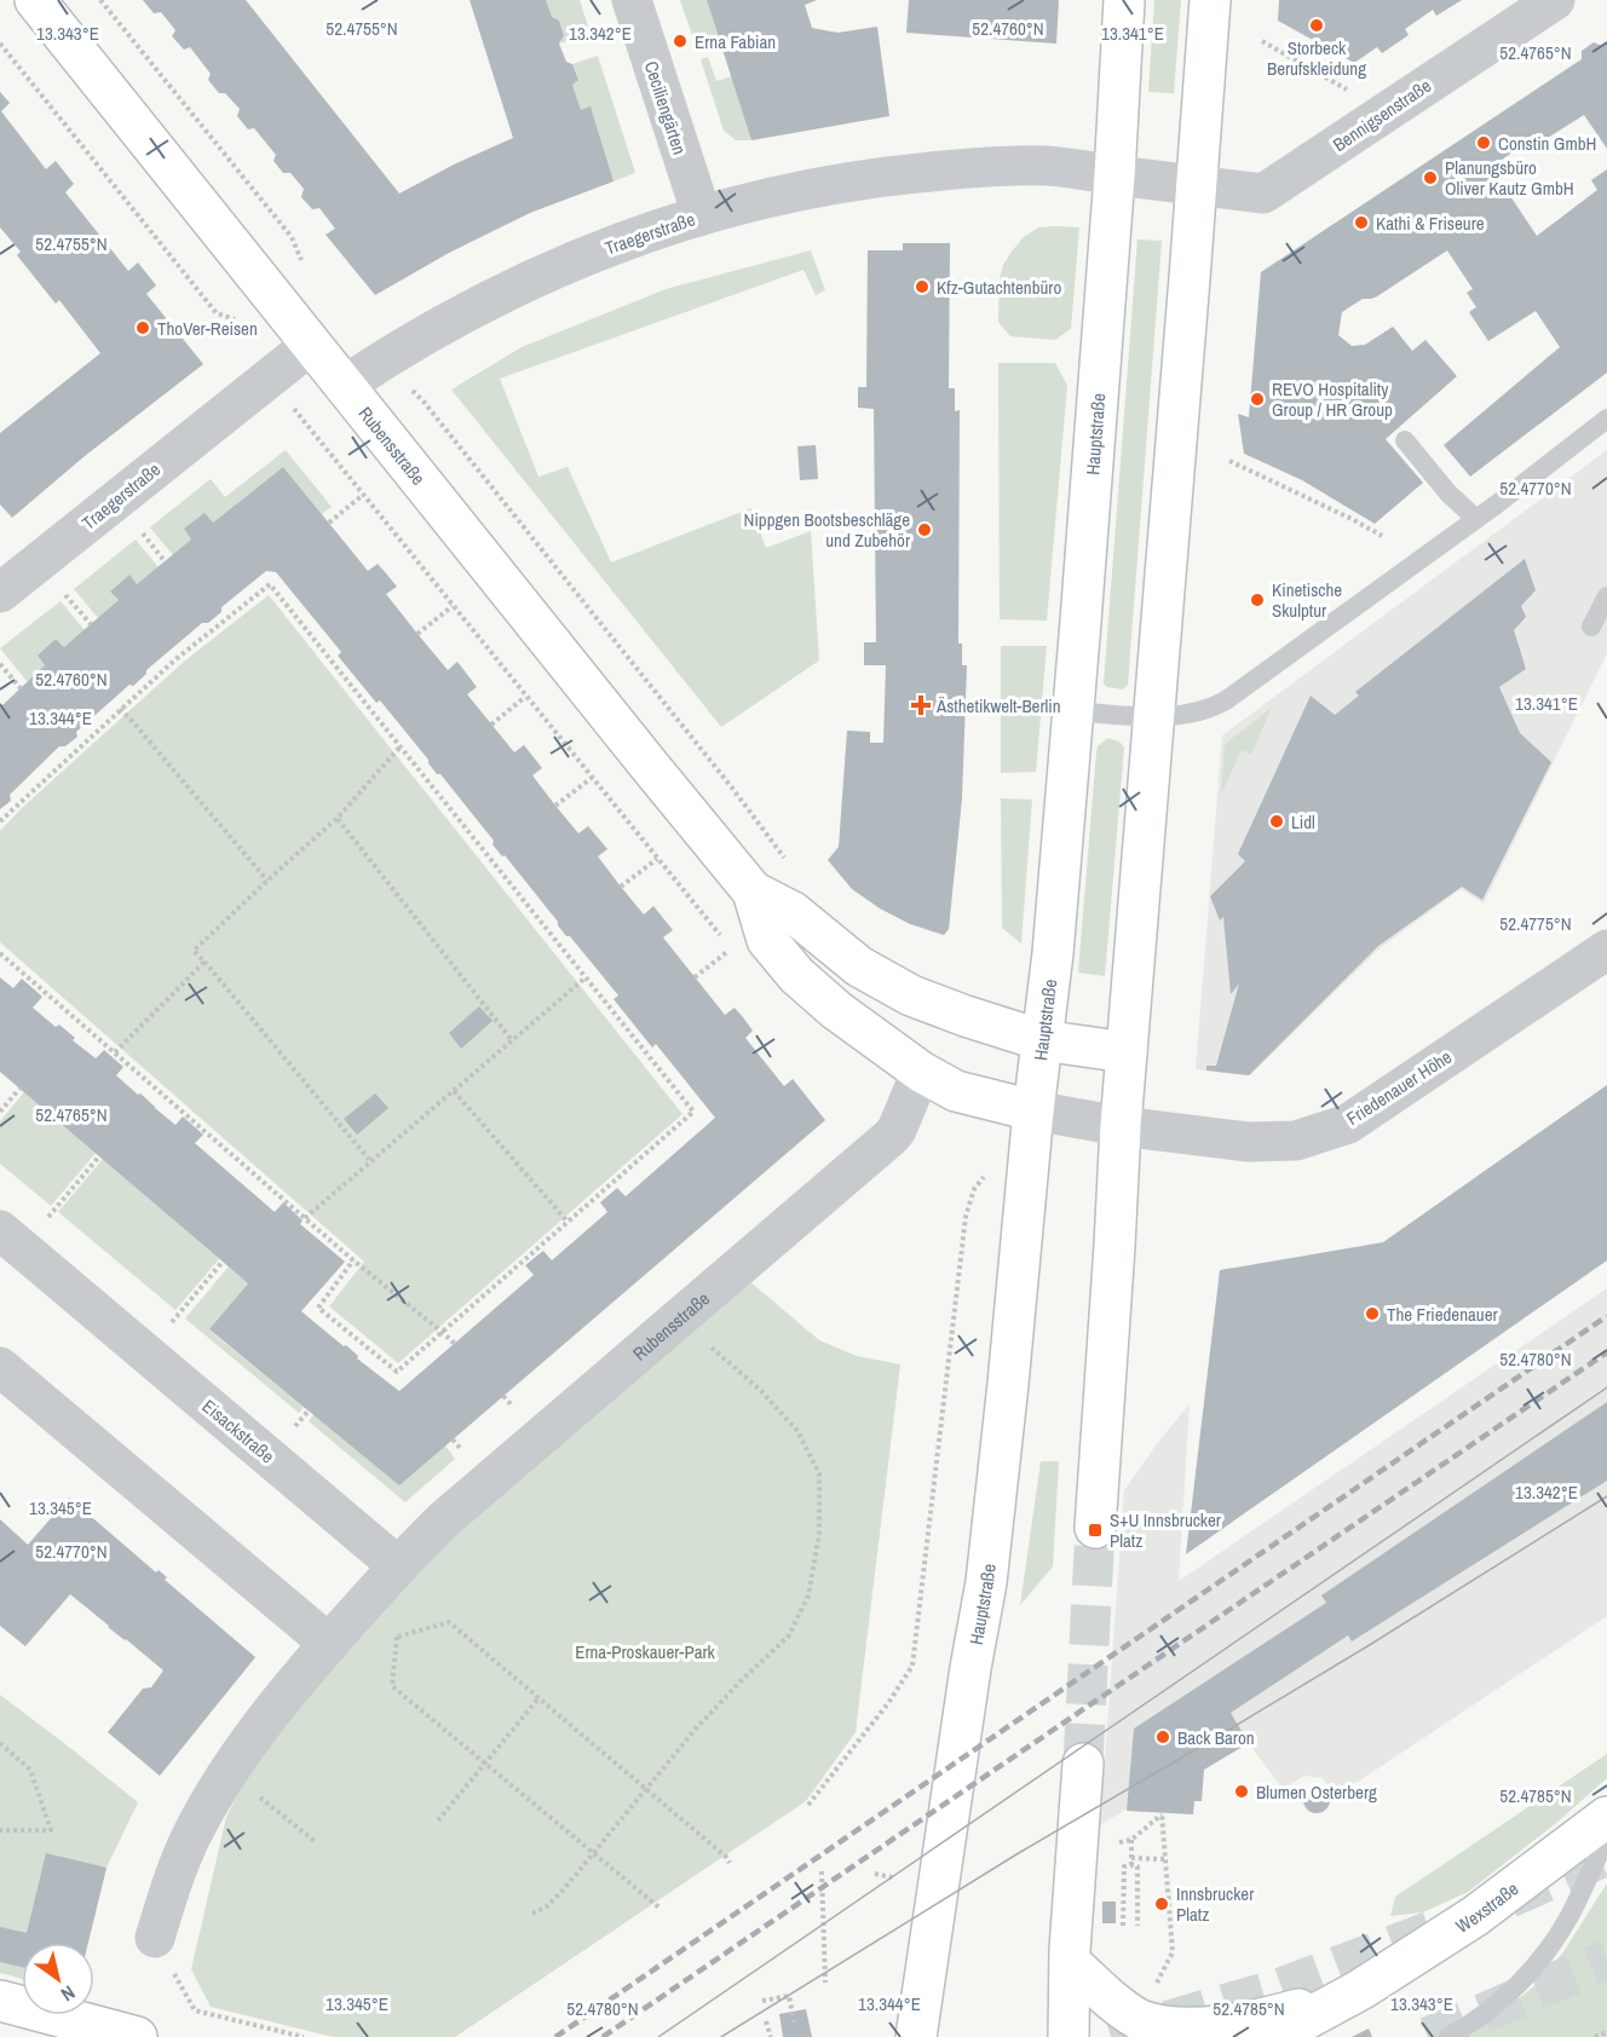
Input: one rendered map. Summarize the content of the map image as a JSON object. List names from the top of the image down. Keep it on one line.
{"streets":{"main road":["Hauptstraße","Rubensstraße","Wexstraße"],"street":["Ceciliengärten","Bennigsenstraße","Traegerstraße","Friedenauer Höhe","Eisackstraße"]},"crossings":[["Ceciliengärten","Traegerstraße"],["Bennigsenstraße","Traegerstraße"],["Bennigsenstraße","Hauptstraße"],["Traegerstraße","Hauptstraße"],["Traegerstraße","Rubensstraße"],["Hauptstraße","Rubensstraße"],["Hauptstraße","Friedenauer Höhe"],["Rubensstraße","Friedenauer Höhe"],["Rubensstraße","Eisackstraße"]],"parks":["Erna-Proskauer-Park"],"places":{"other":["Storbeck Berufskleidung","Erna Fabian","Constin GmbH","Planungsbüro Oliver Kautz GmbH","Kathi & Friseure","Kfz-Gutachtenbüro","ThoVer-Reisen","REVO Hospitality Group / HR Group","Nippgen Bootsbeschläge und Zubehör","Kinetische Skulptur","Lidl","The Friedenauer","Back Baron","Blumen Osterberg","Innsbrucker Platz"],"health":["Ästhetikwelt-Berlin"],"transit":["S+U Innsbrucker Platz"]},"north":"bottom right","coordinates":["52.4760°N","52.4755°N","13.343°E","13.342°E","13.341°E","52.4765°N","52.4770°N","13.344°E","52.4775°N","52.4780°N","13.345°E","52.4785°N"]}
